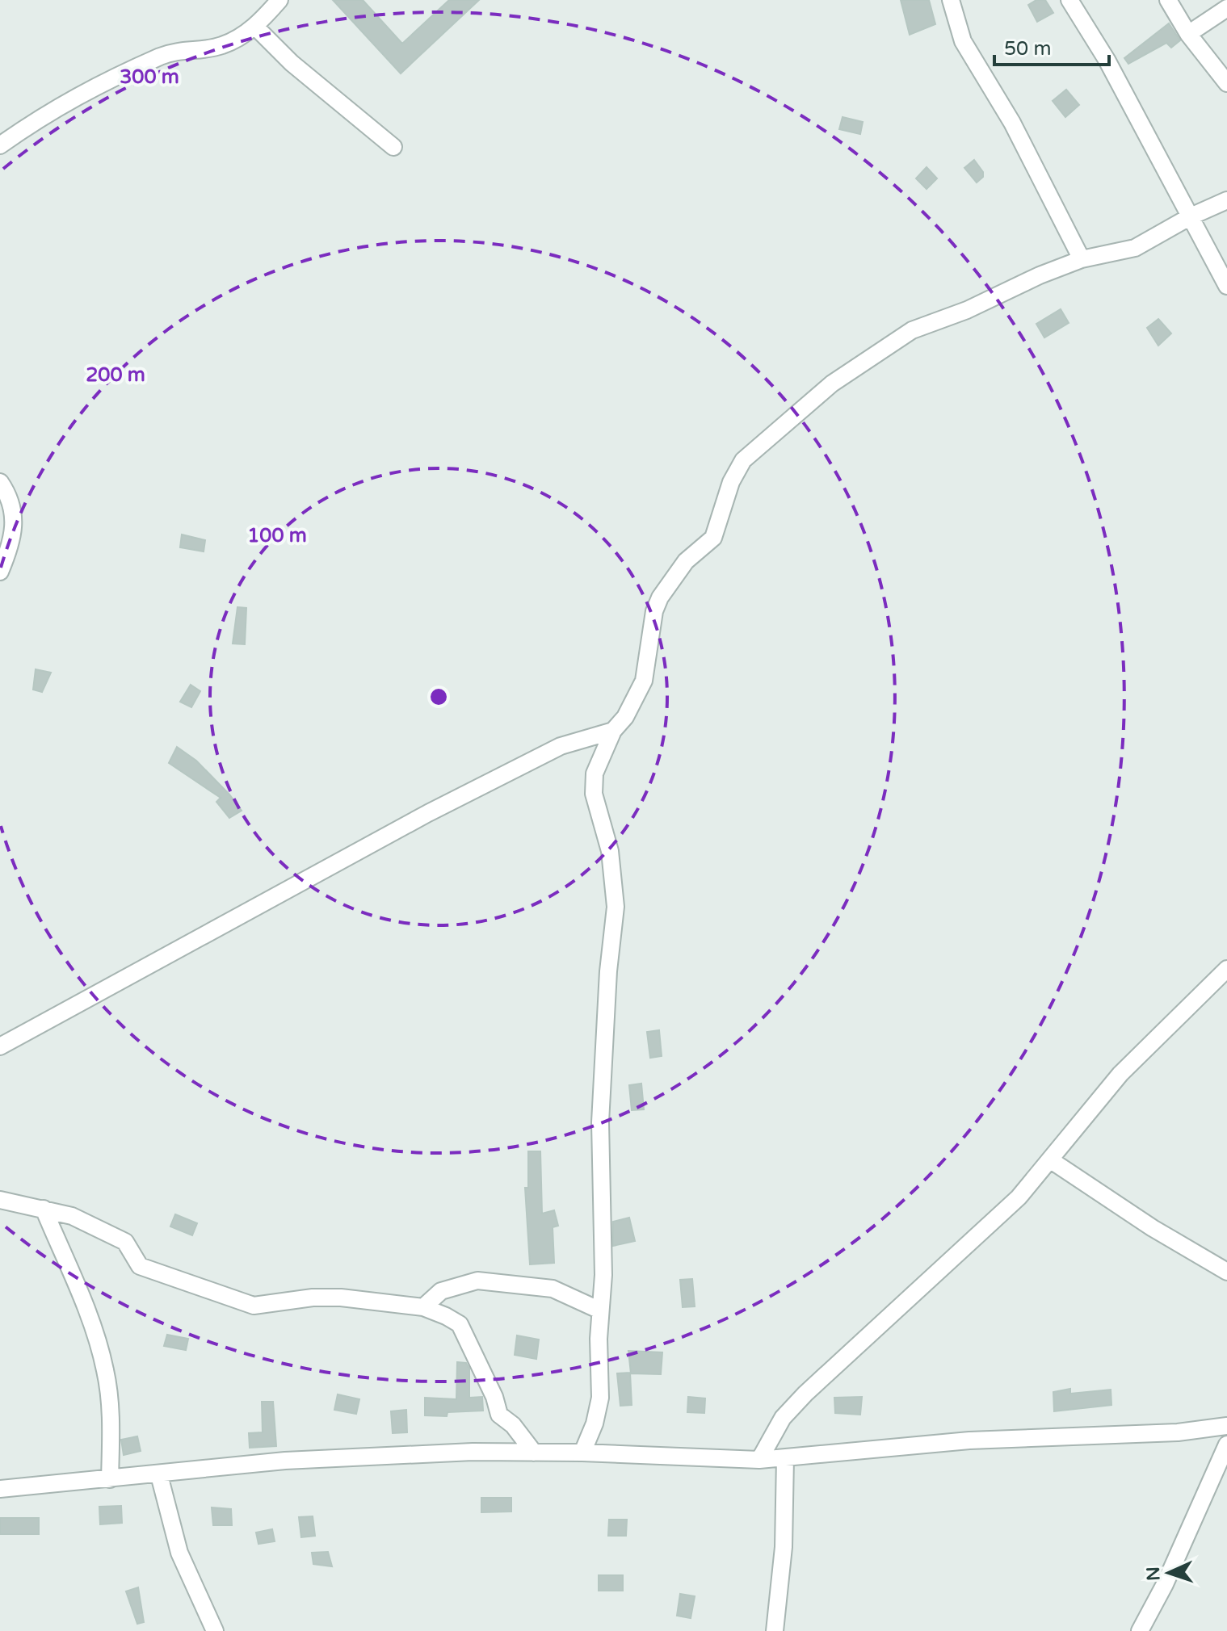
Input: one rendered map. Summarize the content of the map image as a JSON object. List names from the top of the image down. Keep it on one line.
{"scale_bar":"50 m","north":"left","rings":["300 m","200 m","100 m"]}
